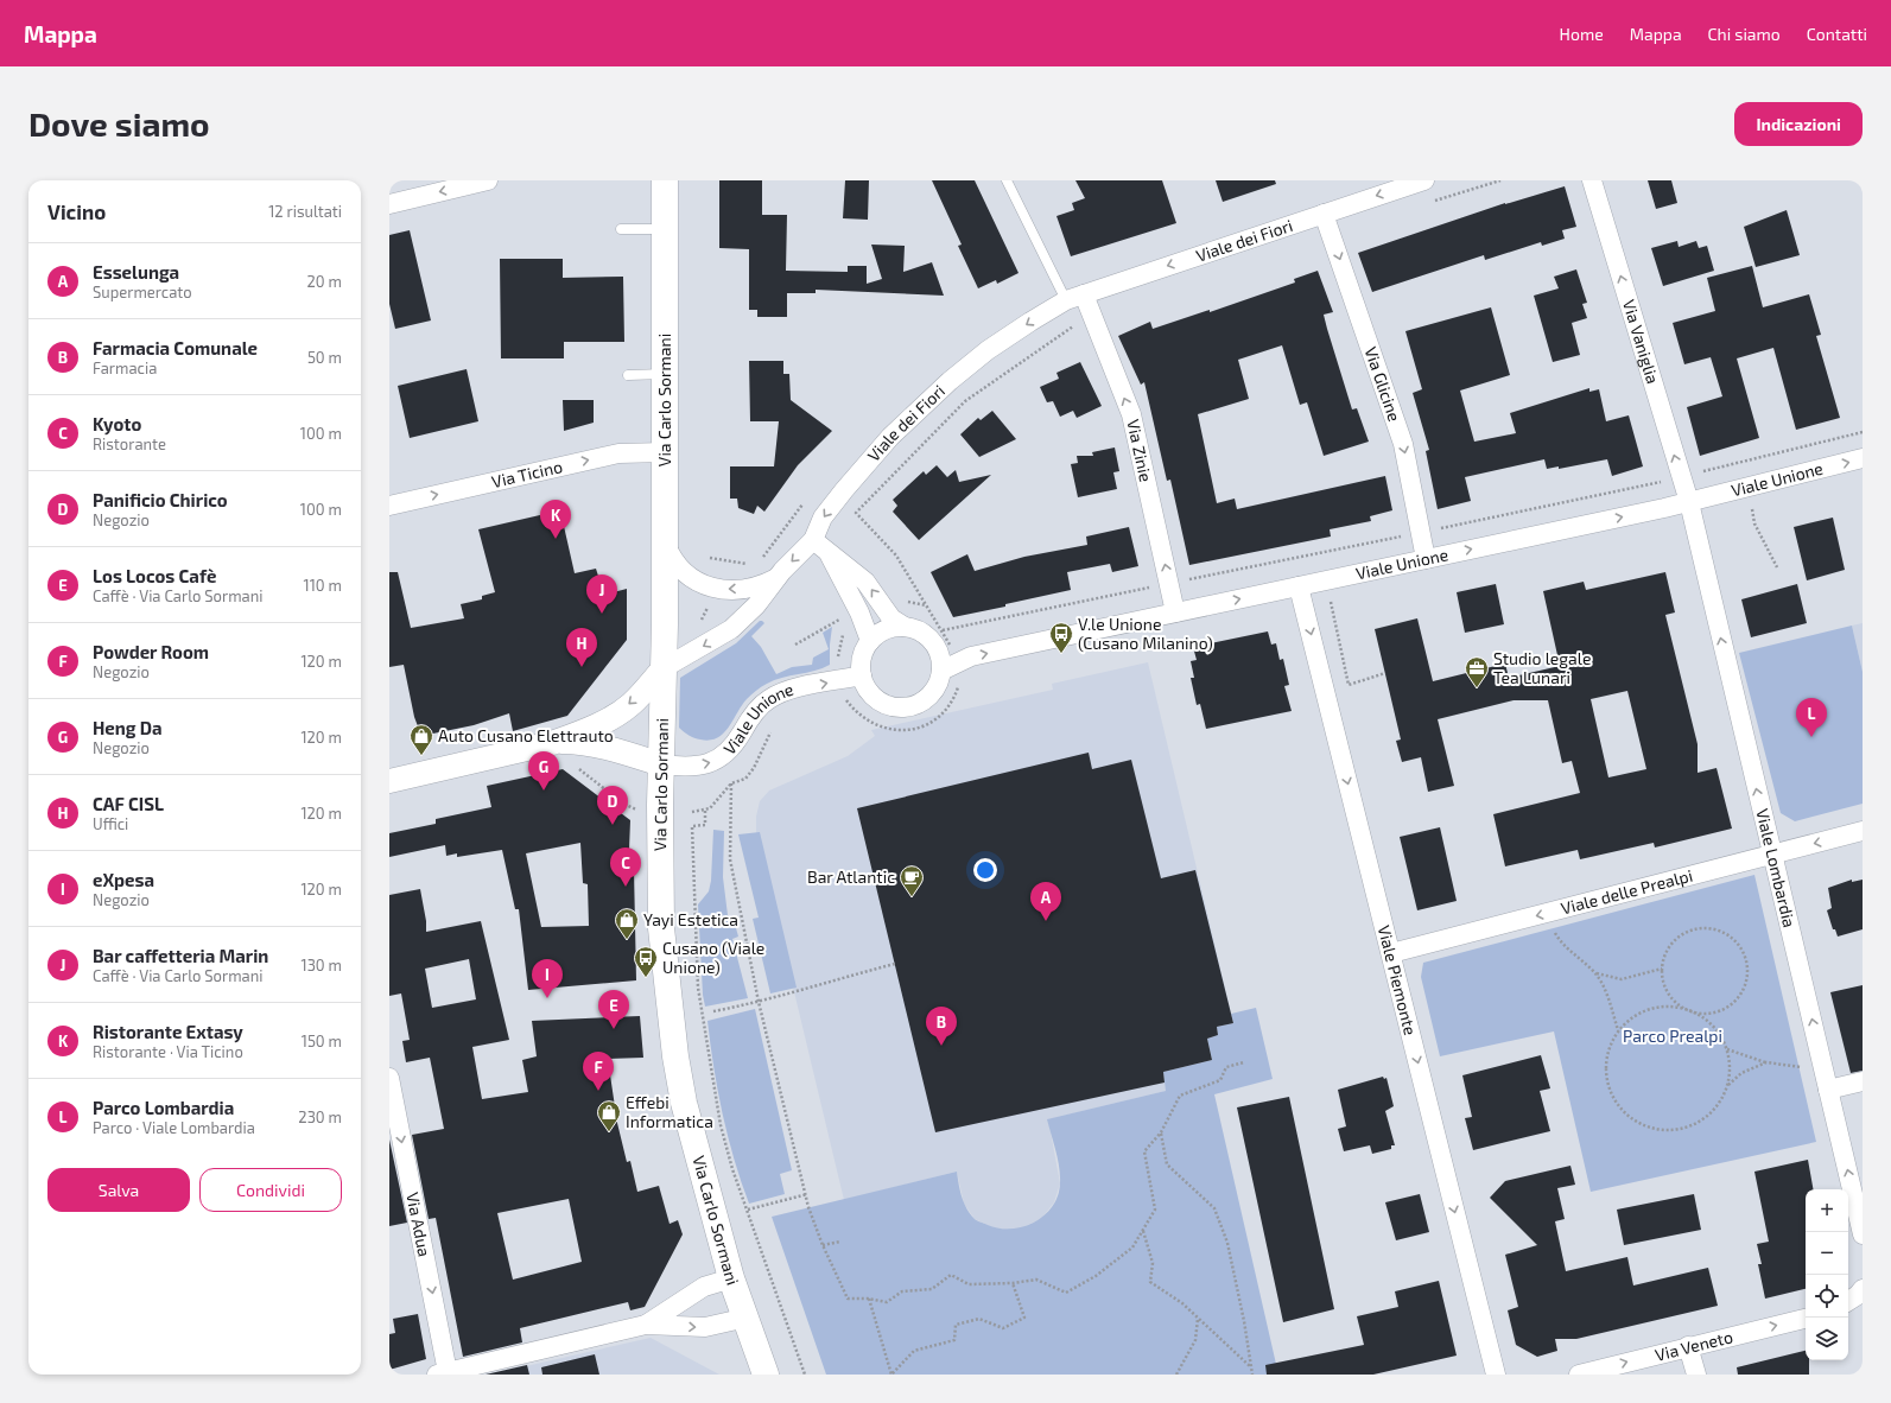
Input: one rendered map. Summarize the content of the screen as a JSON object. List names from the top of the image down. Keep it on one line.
{"streets":{"main road":["Via Carlo Sormani"],"street":["Viale dei Fiori","Via Vaniglia","Via Glicine","Via Zinie","Via Ticino","Viale Unione","Viale Lombardia","Viale delle Prealpi","Viale Piemonte","Via Adua","Via Veneto"]},"crossings":[["Viale dei Fiori","Via Glicine"],["Viale dei Fiori","Via Carlo Sormani"],["Viale dei Fiori","Via Zinie"],["Via Vaniglia","Viale Unione"],["Via Vaniglia","Viale Lombardia"],["Via Glicine","Viale Unione"],["Via Carlo Sormani","Via Ticino"],["Via Carlo Sormani","Viale Unione"],["Via Zinie","Viale Unione"],["Viale Unione","Viale Lombardia"],["Viale Unione","Viale Piemonte"],["Viale Lombardia","Viale delle Prealpi"],["Viale delle Prealpi","Viale Piemonte"]],"one_way":["Viale dei Fiori","Via Vaniglia","Via Glicine","Via Zinie","Via Ticino","Viale Unione","Viale Lombardia","Viale delle Prealpi","Viale Piemonte","Via Adua","Via Veneto"],"parks":["Parco Prealpi"],"places":{"bus stop":["V.le Unione (Cusano Milanino)","Cusano (Viale Unione)"],"office":["Studio legale Tea Lunari"],"shop":["Auto Cusano Elettrauto","Yayi Estetica","Effebi Informatica"],"cafe":["Bar Atlantic"]},"page":{"header":"Mappa","nav":["Home","Mappa","Chi siamo","Contatti"],"buttons":["Indicazioni",["Salva","Condividi"]],"title":"Dove siamo","heading":["Vicino","12 risultati"],"list":[{"mark":"A","name":"Esselunga","note":"Supermercato","value":"20 m"},{"mark":"B","name":"Farmacia Comunale","note":"Farmacia","value":"50 m"},{"mark":"C","name":"Kyoto","note":"Ristorante","value":"100 m"},{"mark":"D","name":"Panificio Chirico","note":"Negozio","value":"100 m"},{"mark":"E","name":"Los Locos Cafè","note":"Caffè · Via Carlo Sormani","value":"110 m"},{"mark":"F","name":"Powder Room","note":"Negozio","value":"120 m"},{"mark":"G","name":"Heng Da","note":"Negozio","value":"120 m"},{"mark":"H","name":"CAF CISL","note":"Uffici","value":"120 m"},{"mark":"I","name":"eXpesa","note":"Negozio","value":"120 m"},{"mark":"J","name":"Bar caffetteria Marin","note":"Caffè · Via Carlo Sormani","value":"130 m"},{"mark":"K","name":"Ristorante Extasy","note":"Ristorante · Via Ticino","value":"150 m"},{"mark":"L","name":"Parco Lombardia","note":"Parco · Viale Lombardia","value":"230 m"}],"pins":["K","J","H","L","G","D","C","A","I","E","B","F"],"map_buttons":["+","−"]}}
